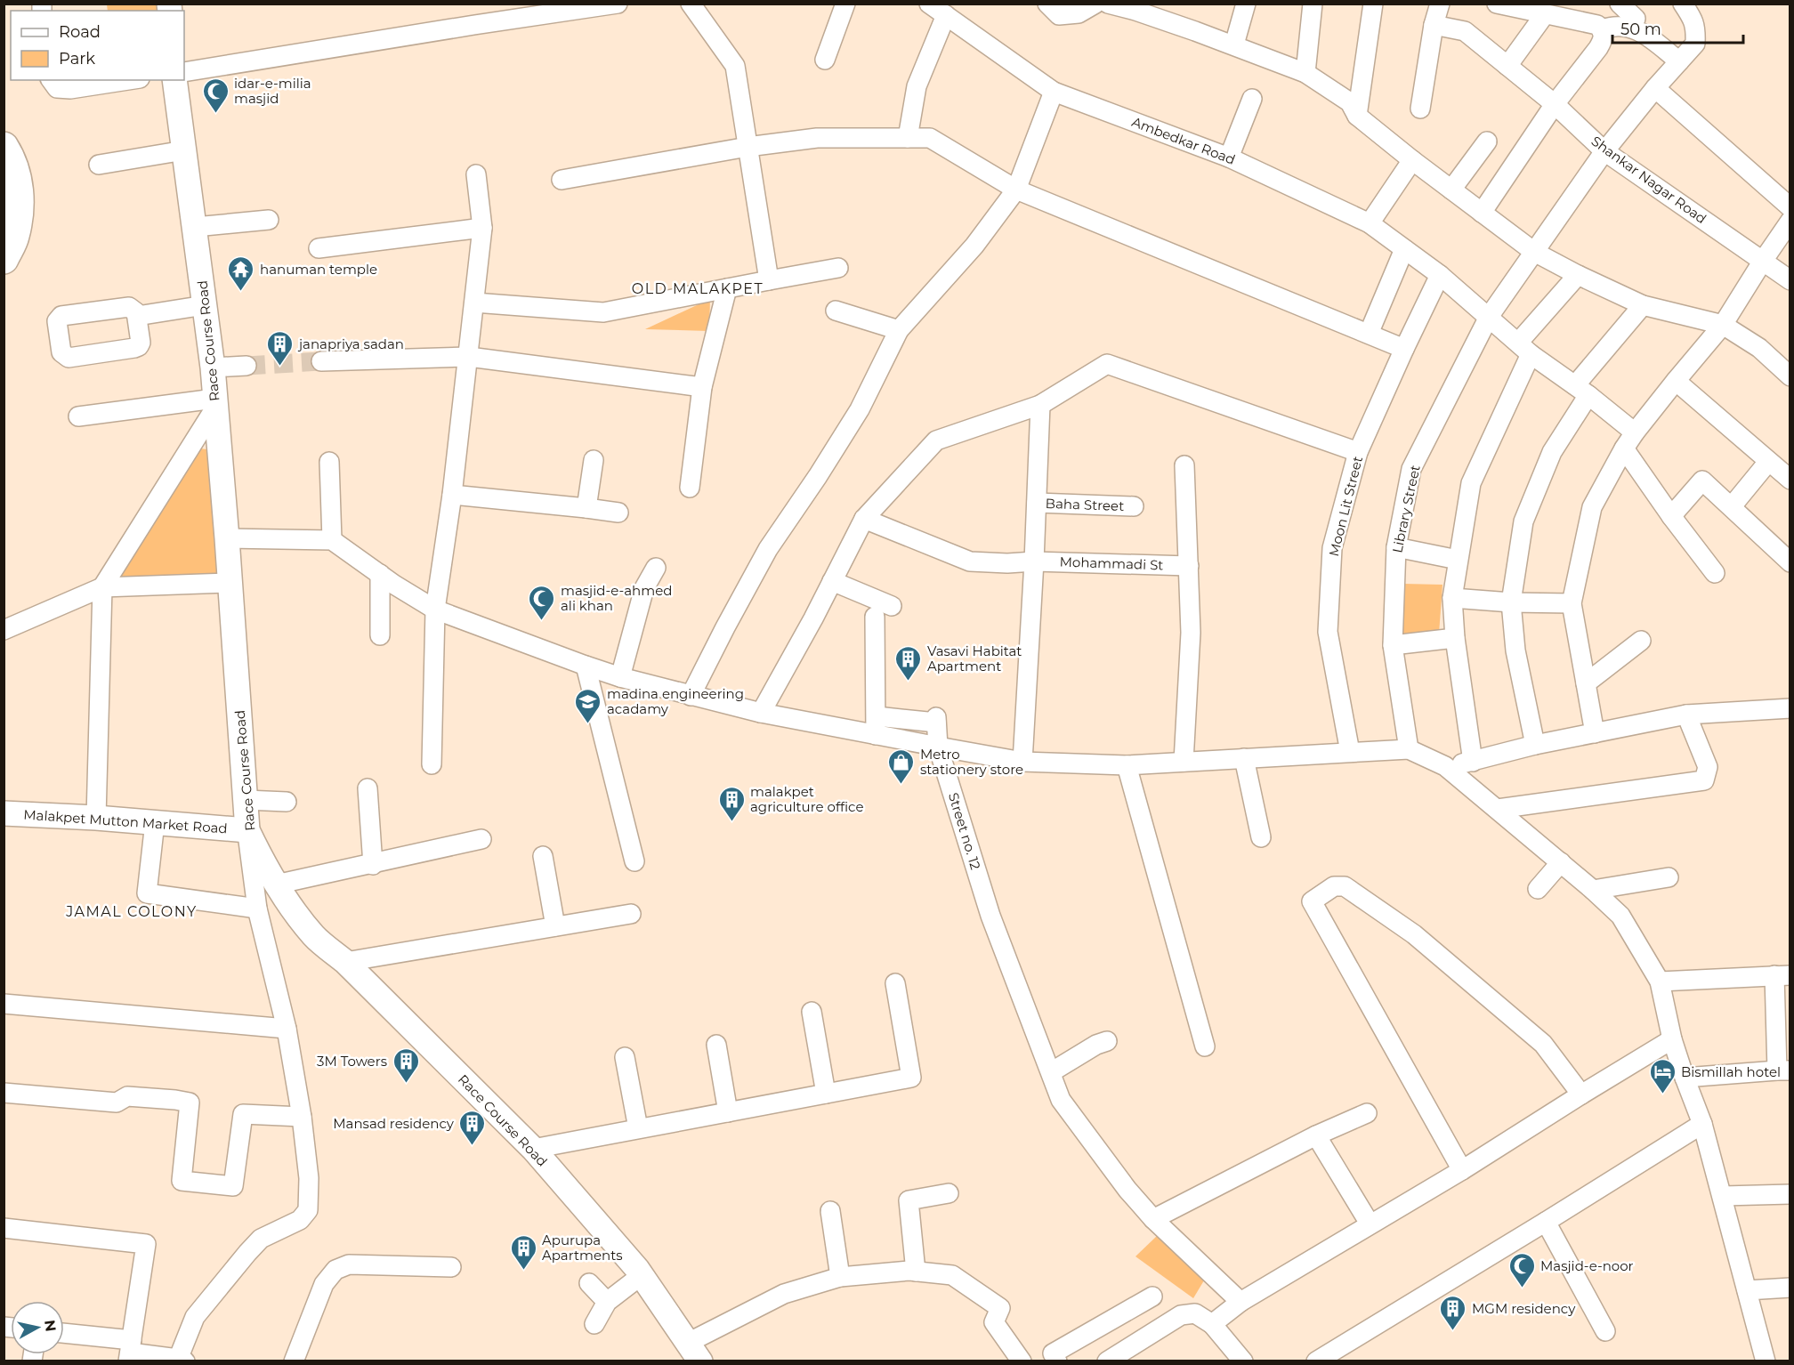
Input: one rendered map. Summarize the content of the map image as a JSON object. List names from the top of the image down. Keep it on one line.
{"streets":{"street":["Ambedkar Road","Shankar Nagar Road","Race Course Road","Baha Street","Moon Lit Street","Library Street","Mohammadi St","Malakpet Mutton Market Road","Street no. 12"]},"crossings":[["Ambedkar Road","Moon Lit Street"],["Ambedkar Road","Library Street"],["Shankar Nagar Road","Library Street"],["Race Course Road","Malakpet Mutton Market Road"]],"districts":["OLD MALAKPET","JAMAL COLONY"],"places":{"mosque":["idar-e-milia masjid","masjid-e-ahmed ali khan","Masjid-e-noor"],"temple":["hanuman temple"],"building":["janapriya sadan","Vasavi Habitat Apartment","malakpet agriculture office","3M Towers","Mansad residency","Apurupa Apartments","MGM residency"],"school or university":["madina engineering acadamy"],"shop":["Metro stationery store"],"hotel":["Bismillah hotel"]},"legend":["Road","Park"],"scale_bar":"50 m","north":"right"}
